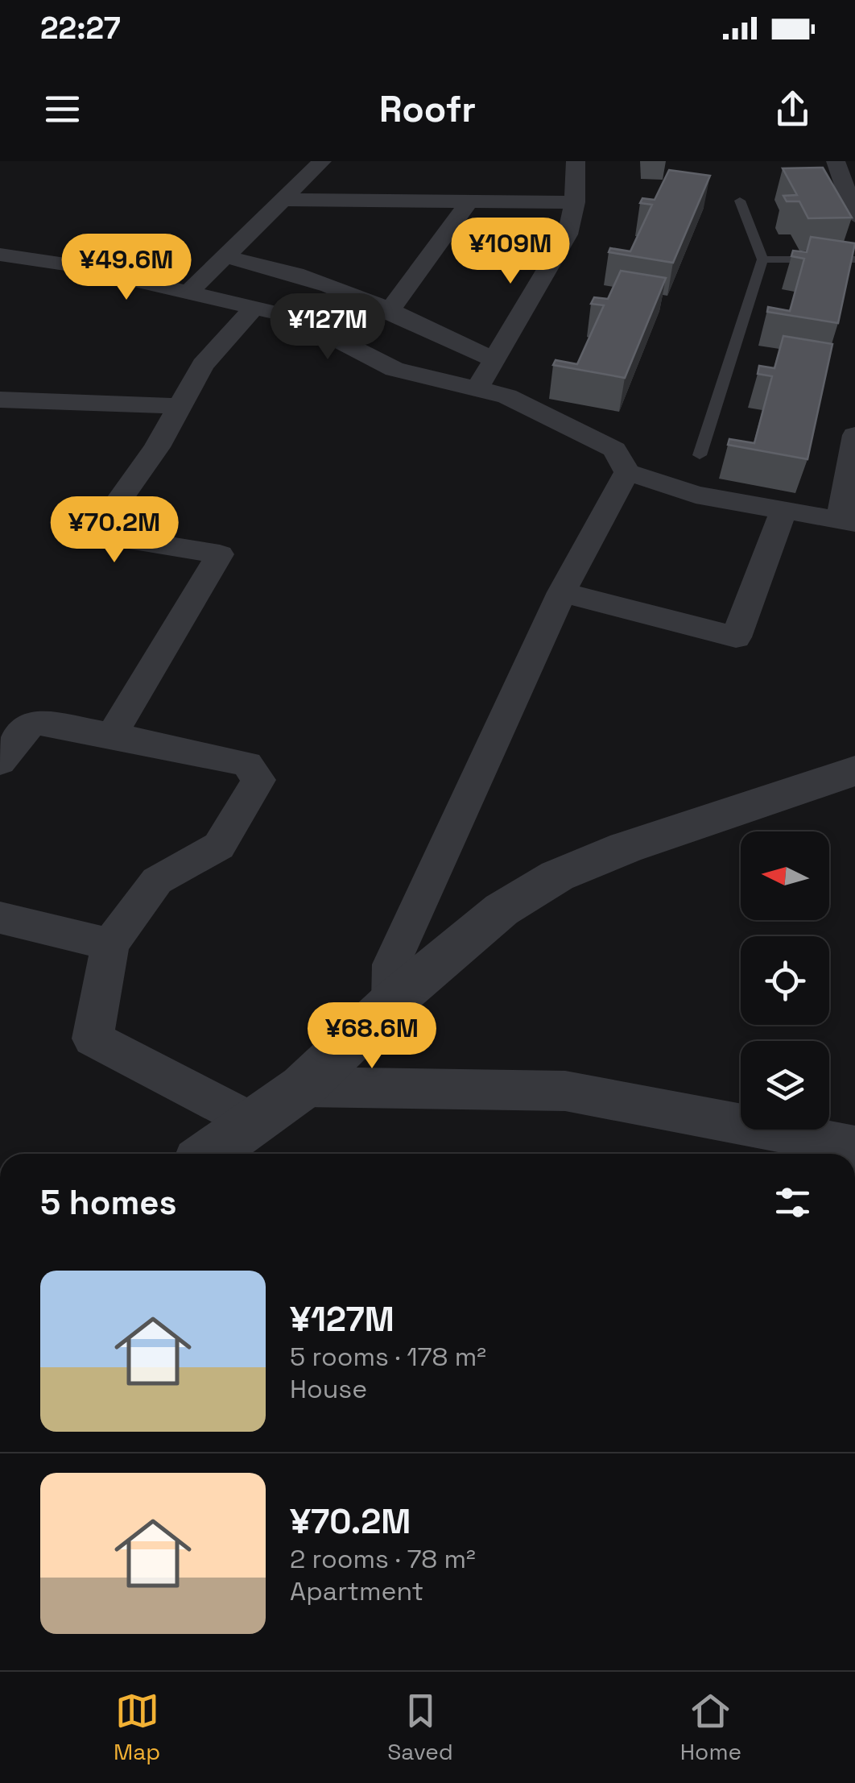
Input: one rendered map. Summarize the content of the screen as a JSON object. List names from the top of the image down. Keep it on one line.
{"north":"left","page":{"status":"22:27","header":"Roofr","price":["¥109M","¥49.6M","¥127M","¥70.2M","¥68.6M"],"heading":"5 homes","list":[{"name":"¥127M","note":"5 rooms · 178 m² · House"},{"name":"¥70.2M","note":"2 rooms · 78 m² · Apartment"}],"tabs":["Map","Saved","Home"]}}
